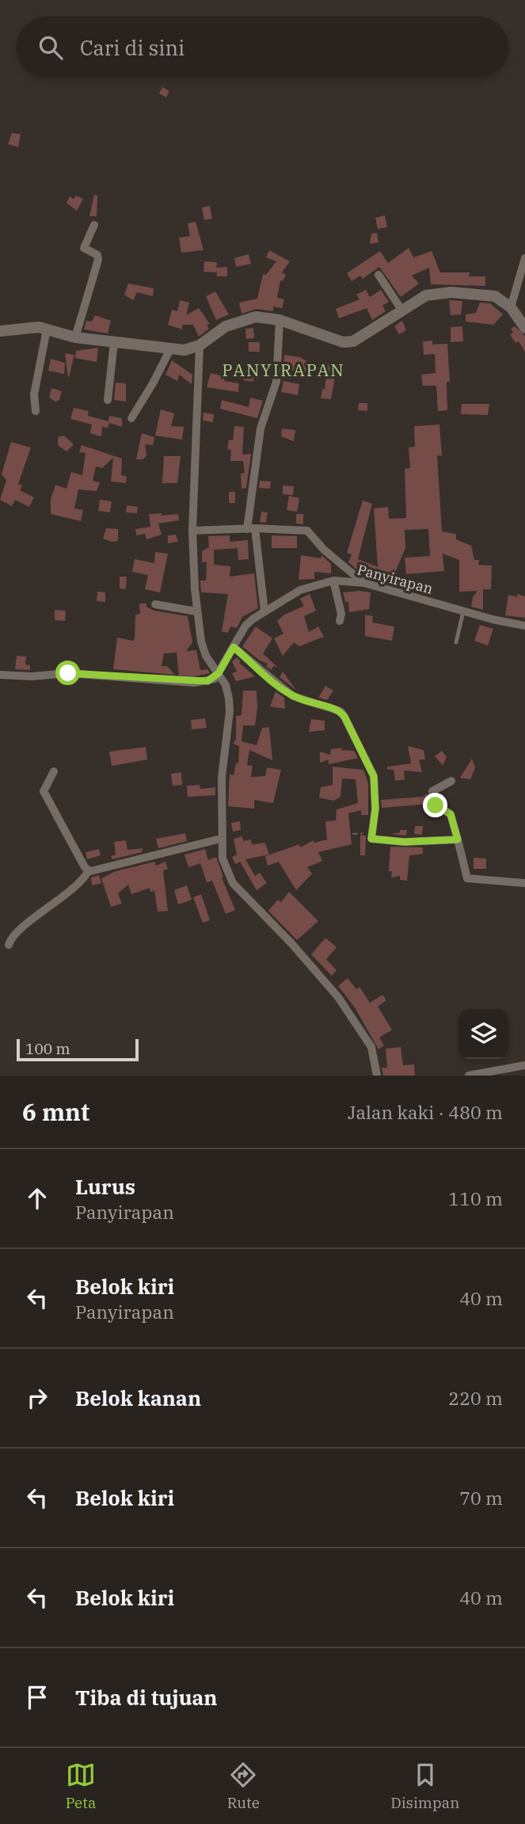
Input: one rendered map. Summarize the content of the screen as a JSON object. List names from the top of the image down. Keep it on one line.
{"streets":{"street":["Panyirapan"]},"districts":["PANYIRAPAN"],"scale_bar":"100 m","page":{"search":"Cari di sini","scale":"100 m","heading":["6 mnt","Jalan kaki · 480 m"],"list":[["Lurus","Panyirapan","110 m"],["Belok kiri","Panyirapan","40 m"],["Belok kanan","220 m"],["Belok kiri","70 m"],["Belok kiri","40 m"],"Tiba di tujuan"],"nav":["Peta","Rute","Disimpan"]}}
